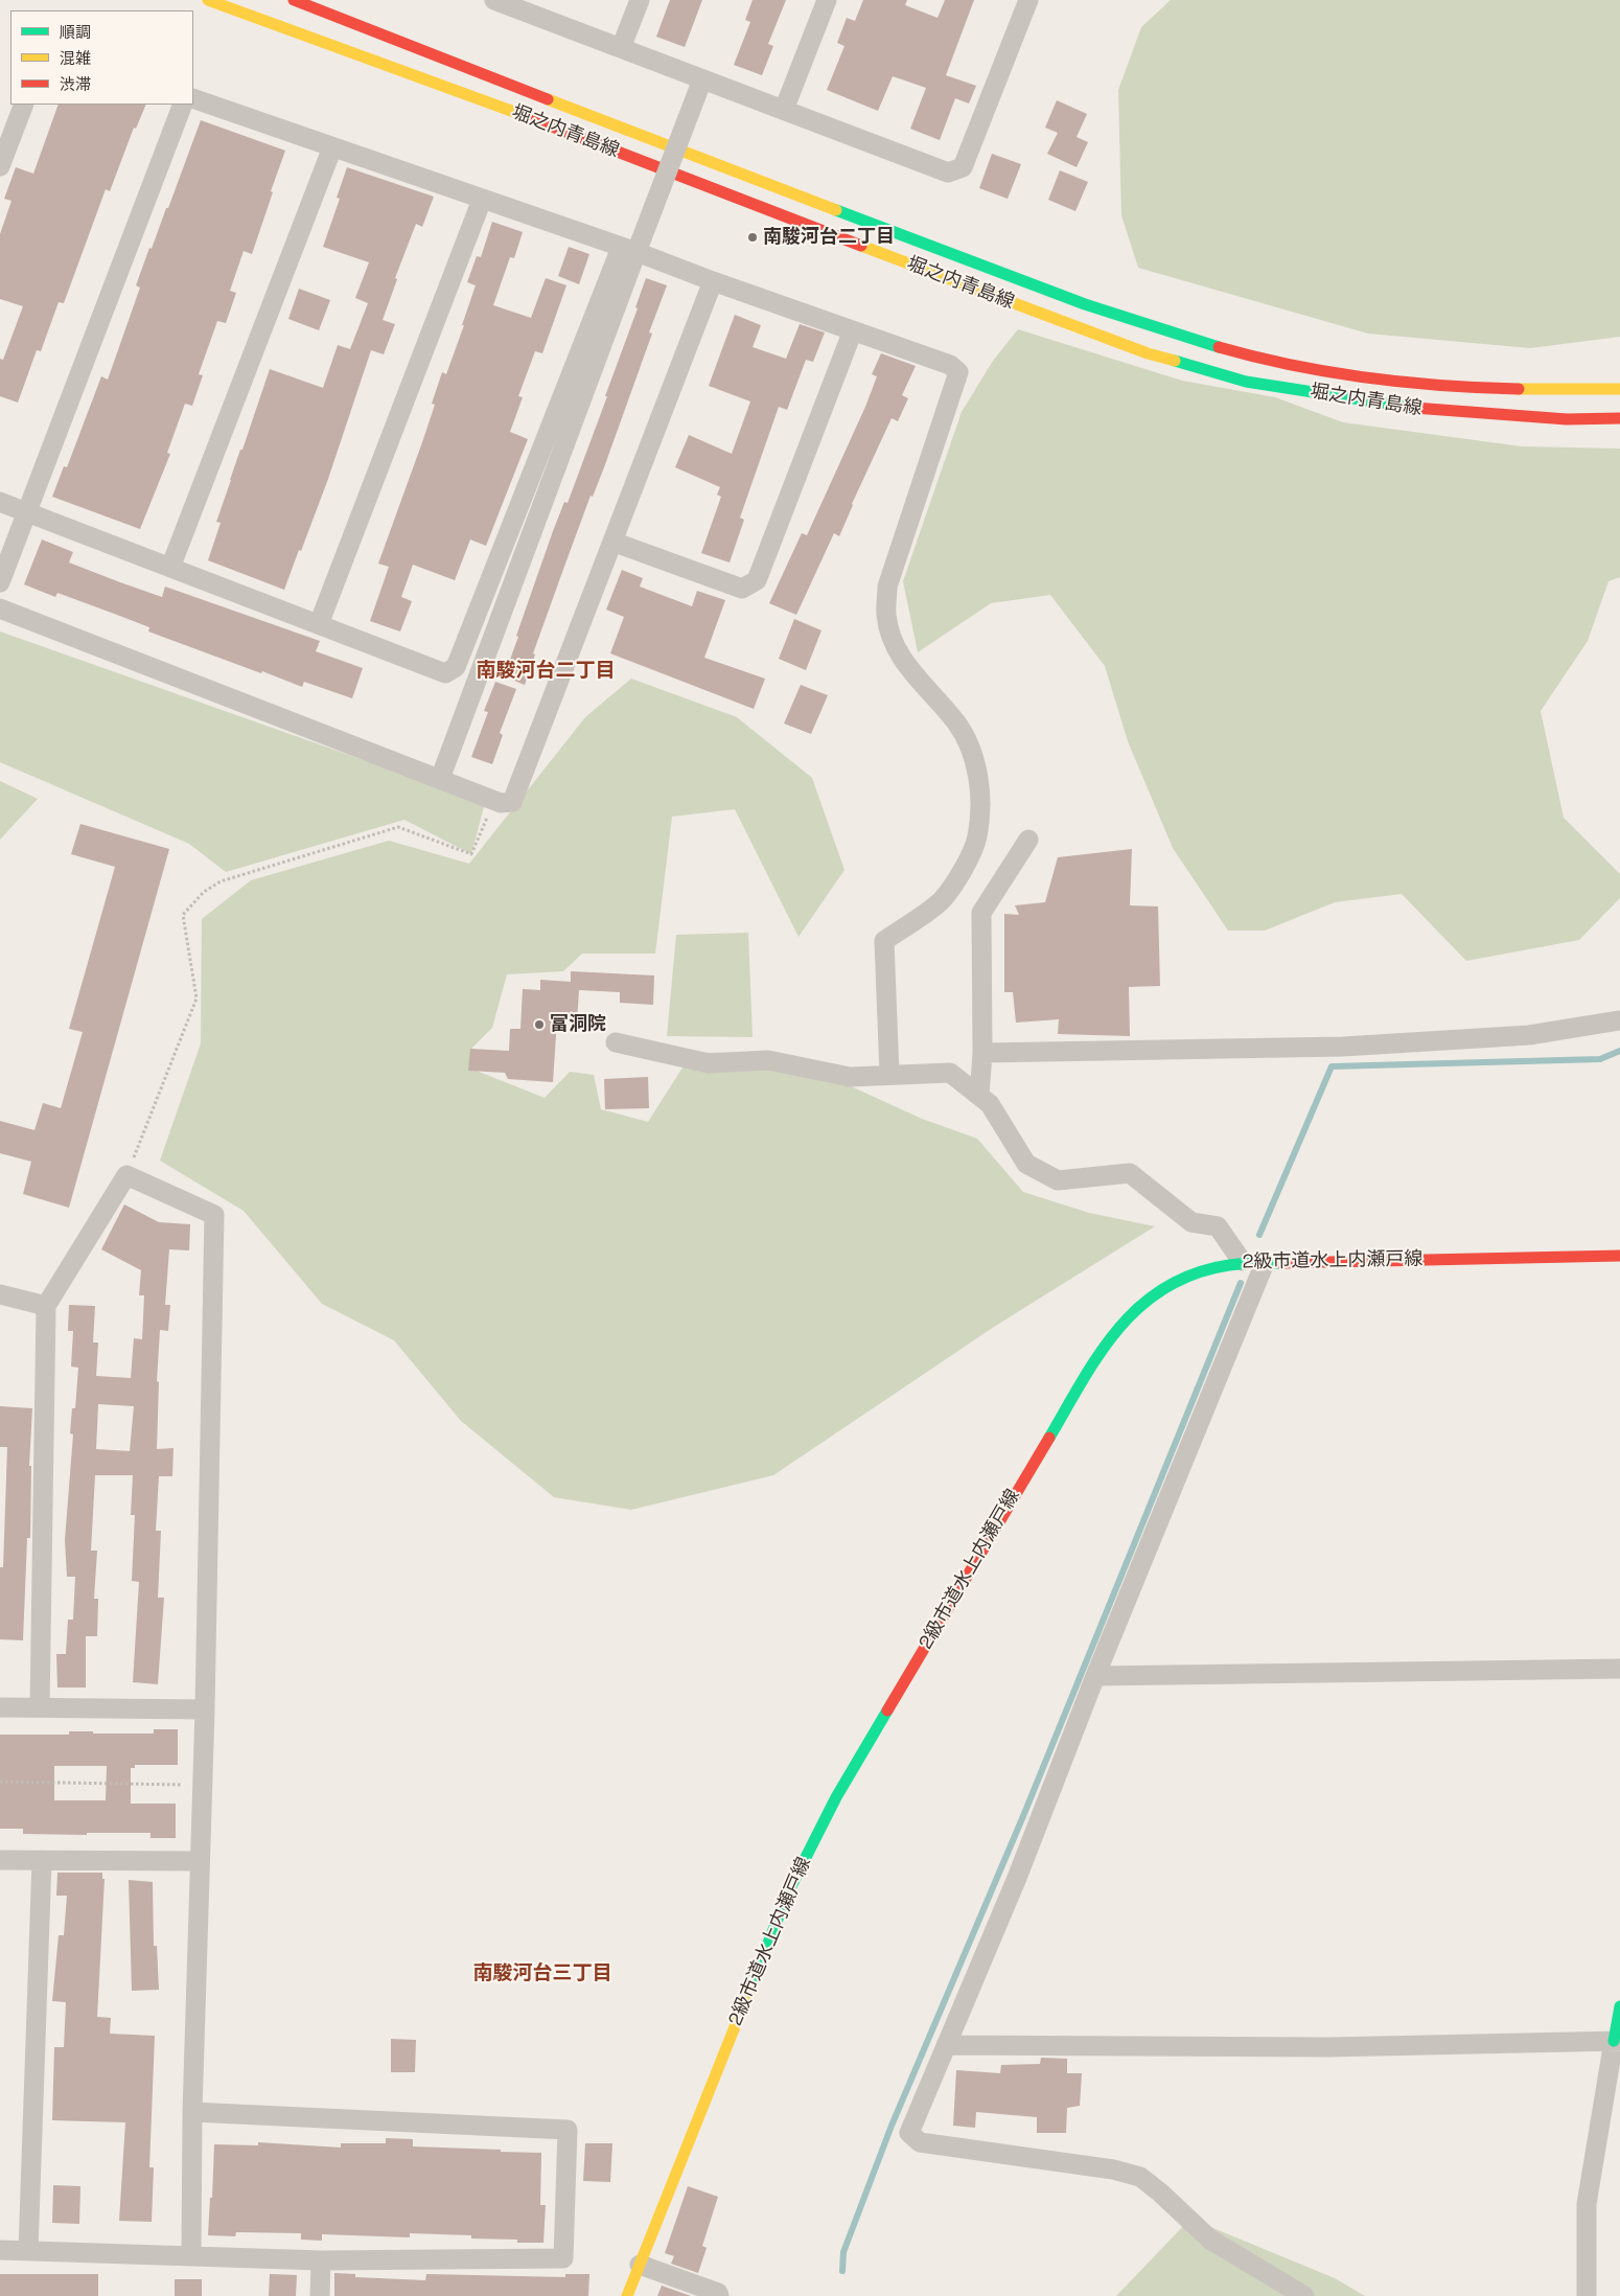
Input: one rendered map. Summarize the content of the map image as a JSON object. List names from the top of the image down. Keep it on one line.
{"streets":{"main road":["堀之内青島線","2級市道水上内瀬戸線"]},"districts":["南駿河台二丁目","南駿河台三丁目"],"places":["南駿河台二丁目","富洞院"],"legend":["順調","混雑","渋滞"]}
